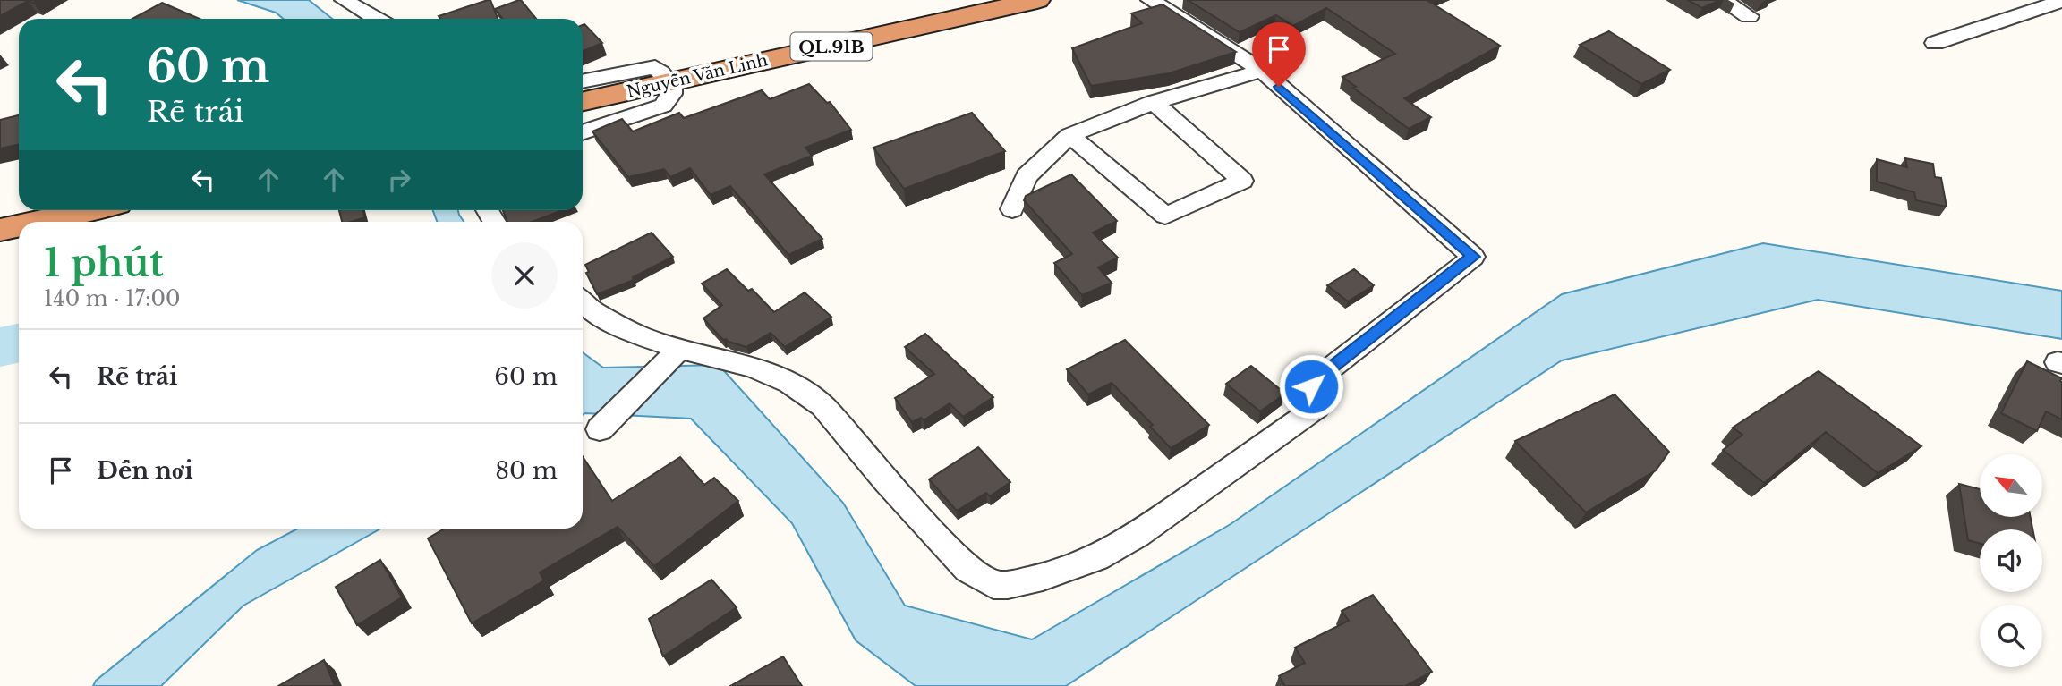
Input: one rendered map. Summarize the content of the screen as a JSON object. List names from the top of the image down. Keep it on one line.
{"streets":{"highway":["QL.91B","Nguyễn Văn Linh"]},"north":"top left","page":{"turn":["60 m","Rẽ trái"],"heading":["1 phút","140 m · 17:00"],"list":[{"name":"Rẽ trái","value":"60 m"},{"name":"Đến nơi","value":"80 m"}]}}
